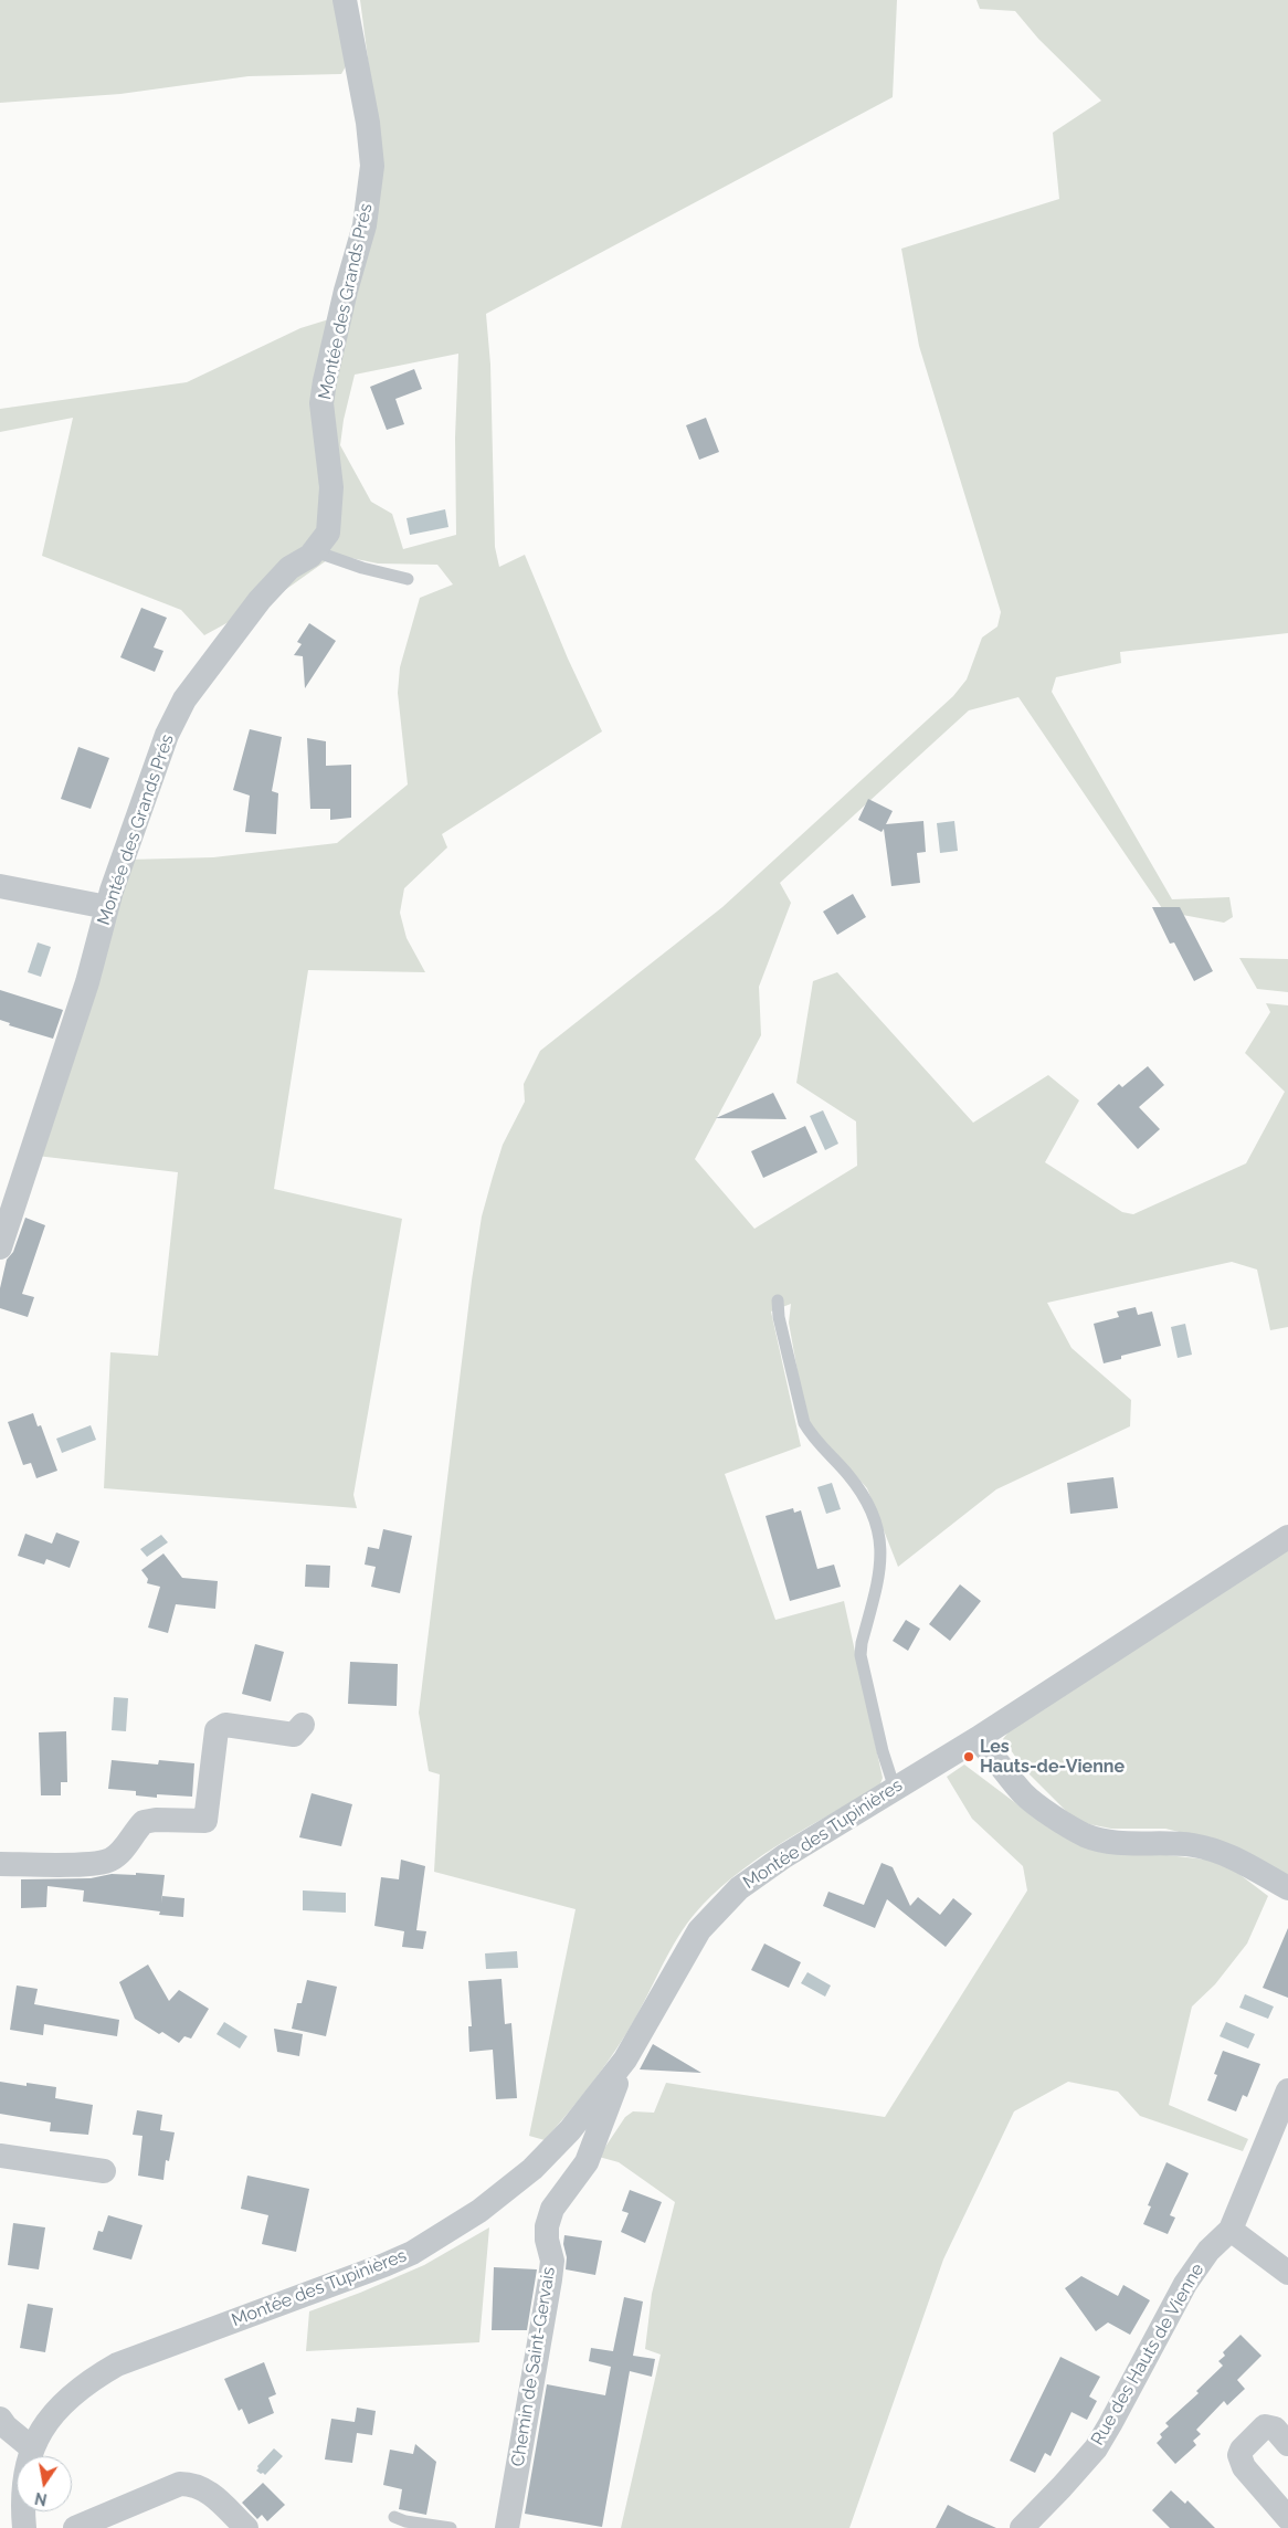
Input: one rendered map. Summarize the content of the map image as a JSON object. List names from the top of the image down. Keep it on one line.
{"streets":{"street":["Montée des Grands Prés","Montée des Tupinières","Rue des Hauts de Vienne","Chemin de Saint-Gervais"]},"crossings":[["Montée des Tupinières","Chemin de Saint-Gervais"]],"places":["Les Hauts-de-Vienne"],"north":"bottom"}
